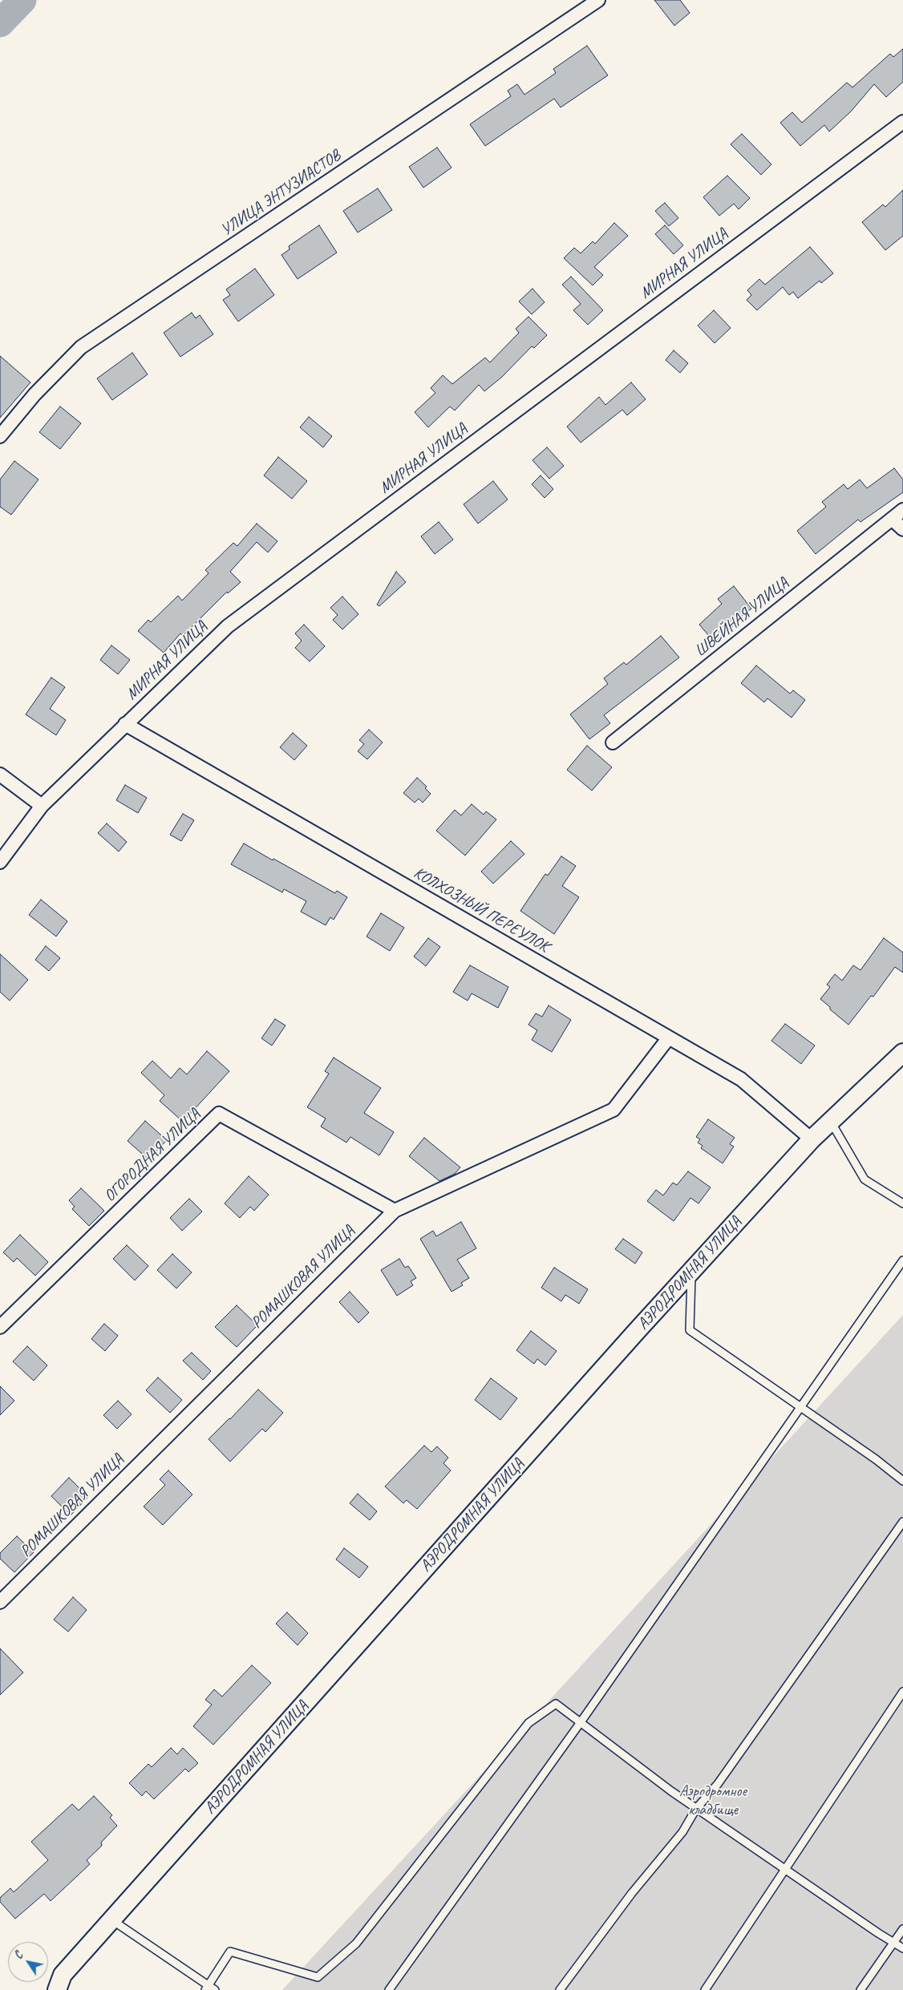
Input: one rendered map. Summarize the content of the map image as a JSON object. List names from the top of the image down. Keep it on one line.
{"streets":{"street":["УЛИЦА ЭНТУЗИАСТОВ","МИРНАЯ УЛИЦА","ШВЕЙНАЯ УЛИЦА","КОЛХОЗНЫЙ ПЕРЕУЛОК","ОГОРОДНАЯ УЛИЦА","АЭРОДРОМНАЯ УЛИЦА","РОМАШКОВАЯ УЛИЦА"]},"crossings":[["МИРНАЯ УЛИЦА","КОЛХОЗНЫЙ ПЕРЕУЛОК"],["КОЛХОЗНЫЙ ПЕРЕУЛОК","АЭРОДРОМНАЯ УЛИЦА"],["КОЛХОЗНЫЙ ПЕРЕУЛОК","РОМАШКОВАЯ УЛИЦА"],["ОГОРОДНАЯ УЛИЦА","РОМАШКОВАЯ УЛИЦА"]],"parks":["Аэродромное кладбище"],"north":"top left"}
